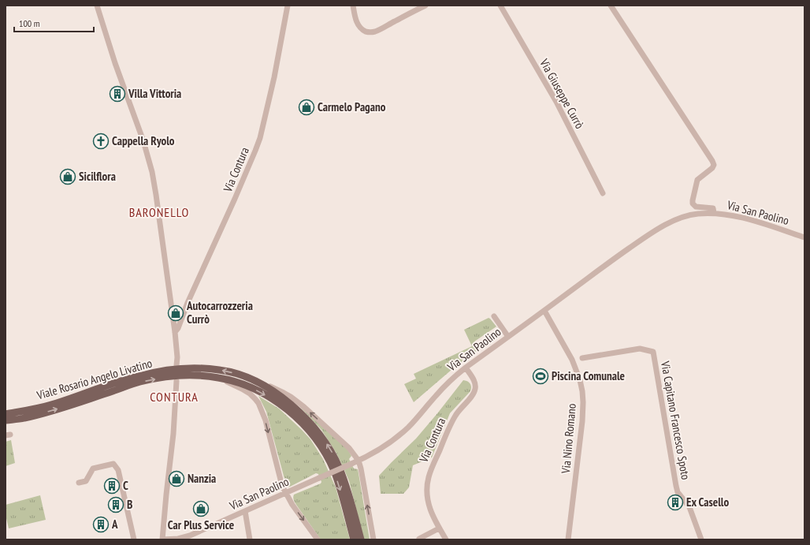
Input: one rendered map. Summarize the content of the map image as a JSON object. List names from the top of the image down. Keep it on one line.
{"streets":{"main road":["Viale Rosario Angelo Livatino"],"street":["Via Giuseppe Currò","Via Contura","Via San Paolino","Via Capitano Francesco Spoto","Via Nino Romano"]},"crossings":[["Via Contura","Via San Paolino"],["Via San Paolino","Via Nino Romano"]],"districts":["BARONELLO","CONTURA"],"places":{"building":["Villa Vittoria","C","Ex Casello","B","A"],"shop":["Carmelo Pagano","Sicilflora","Autocarrozzeria Currò","Nanzia","Car Plus Service"],"church":["Cappella Ryolo"],"sports":["Piscina Comunale"]},"scale_bar":"100 m"}
